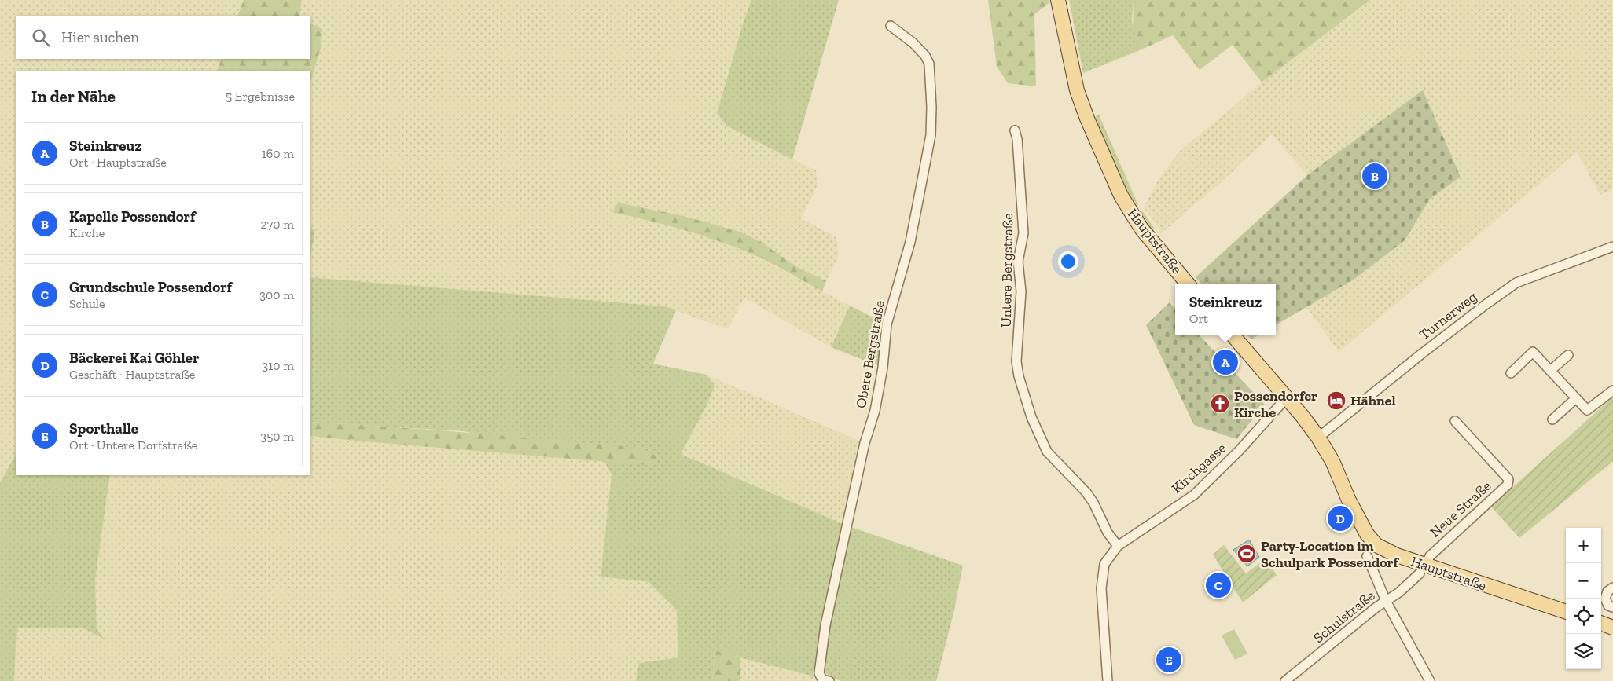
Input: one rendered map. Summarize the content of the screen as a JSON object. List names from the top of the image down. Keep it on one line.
{"streets":{"main road":["Hauptstraße"],"street":["Untere Bergstraße","Turnerweg","Obere Bergstraße","Kirchgasse","Neue Straße","Schulstraße"]},"crossings":[["Hauptstraße","Turnerweg"],["Hauptstraße","Kirchgasse"],["Hauptstraße","Neue Straße"],["Hauptstraße","Schulstraße"],["Untere Bergstraße","Kirchgasse"],["Neue Straße","Schulstraße"]],"places":{"hotel":["Hähnel"],"church":["Possendorfer Kirche"],"sports":["Party-Location im Schulpark Possendorf"]},"page":{"search":"Hier suchen","heading":["In der Nähe","5 Ergebnisse"],"list":[{"mark":"A","name":"Steinkreuz","note":"Ort · Hauptstraße","value":"160 m"},{"mark":"B","name":"Kapelle Possendorf","note":"Kirche","value":"270 m"},{"mark":"C","name":"Grundschule Possendorf","note":"Schule","value":"300 m"},{"mark":"D","name":"Bäckerei Kai Göhler","note":"Geschäft · Hauptstraße","value":"310 m"},{"mark":"E","name":"Sporthalle","note":"Ort · Untere Dorfstraße","value":"350 m"}],"pins":["B","A","D","C","E"],"popup":["Steinkreuz","Ort"],"map_buttons":["+","−"]}}
